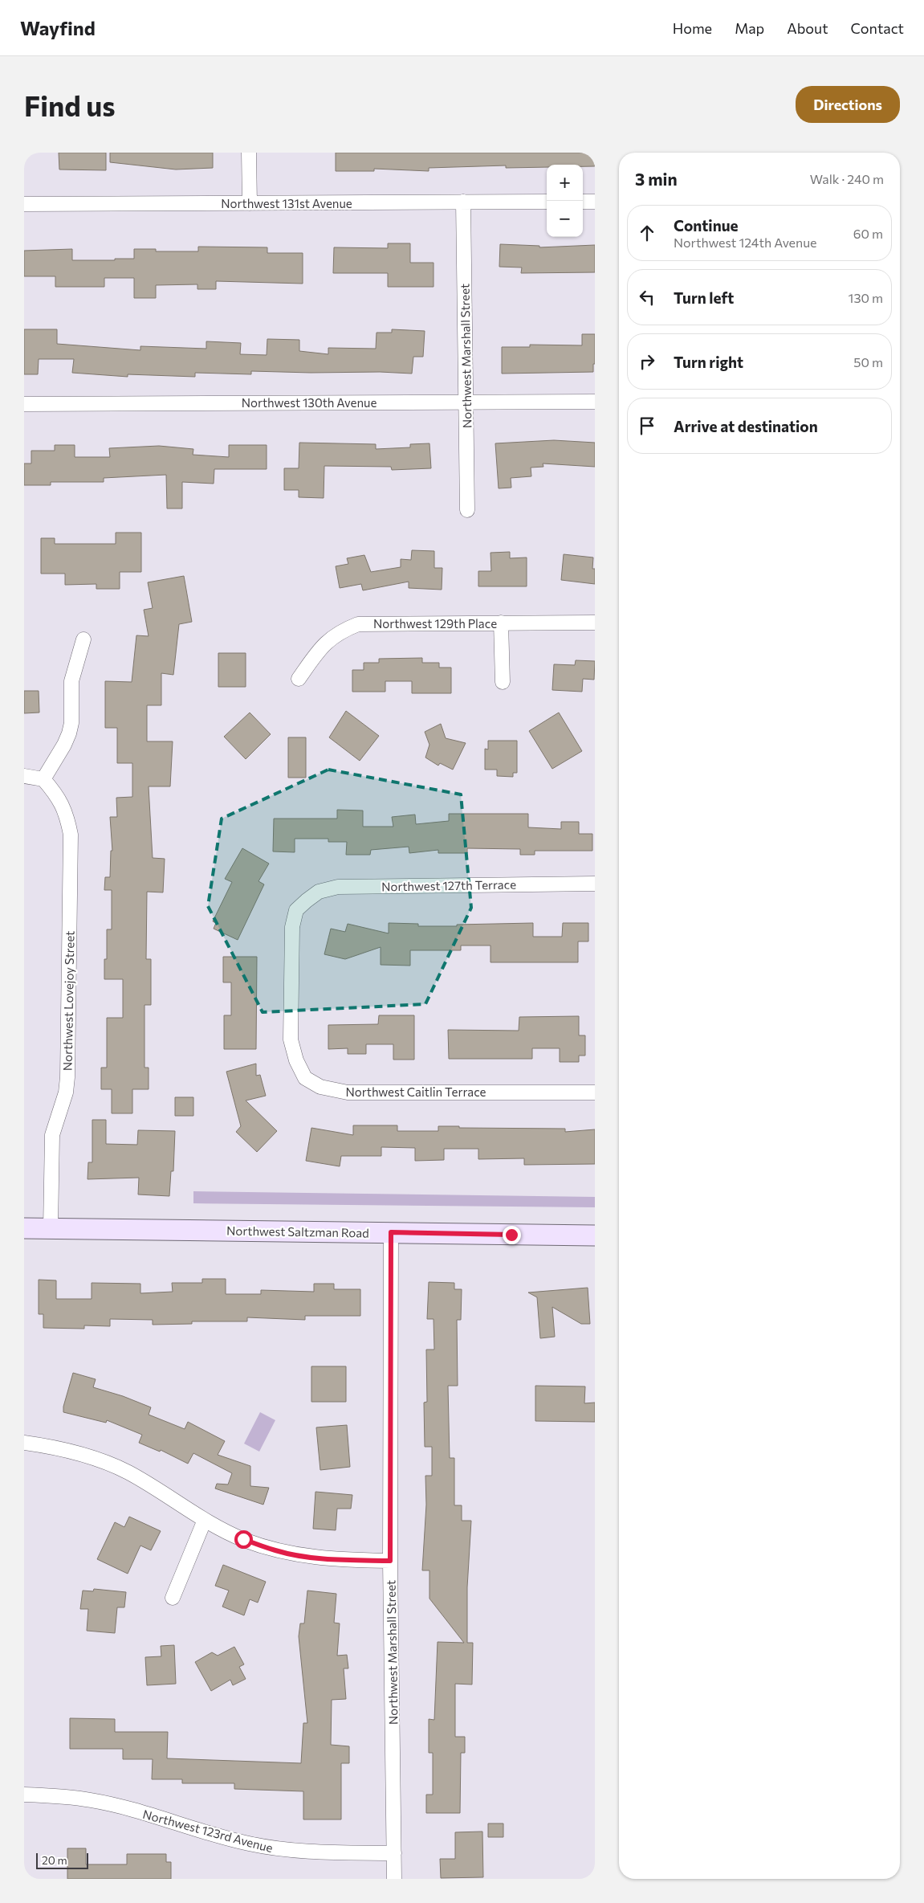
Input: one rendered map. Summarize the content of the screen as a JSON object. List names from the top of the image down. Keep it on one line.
{"streets":{"main road":["Northwest Saltzman Road"],"street":["Northwest 131st Avenue","Northwest Marshall Street","Northwest 130th Avenue","Northwest 129th Place","Northwest 127th Terrace","Northwest Lovejoy Street","Northwest Caitlin Terrace","Northwest 123rd Avenue"]},"crossings":[["Northwest 131st Avenue","Northwest Marshall Street"],["Northwest Marshall Street","Northwest 130th Avenue"],["Northwest Marshall Street","Northwest Saltzman Road"],["Northwest Marshall Street","Northwest 123rd Avenue"],["Northwest 127th Terrace","Northwest Caitlin Terrace"],["Northwest Lovejoy Street","Northwest Saltzman Road"]],"scale_bar":"20 m","page":{"header":"Wayfind","nav":["Home","Map","About","Contact"],"buttons":"Directions","title":"Find us","heading":["3 min","Walk · 240 m"],"map_buttons":["+","−"],"list":[["Continue","Northwest 124th Avenue","60 m"],["Turn left","130 m"],["Turn right","50 m"],"Arrive at destination"],"scale":"20 m"}}
